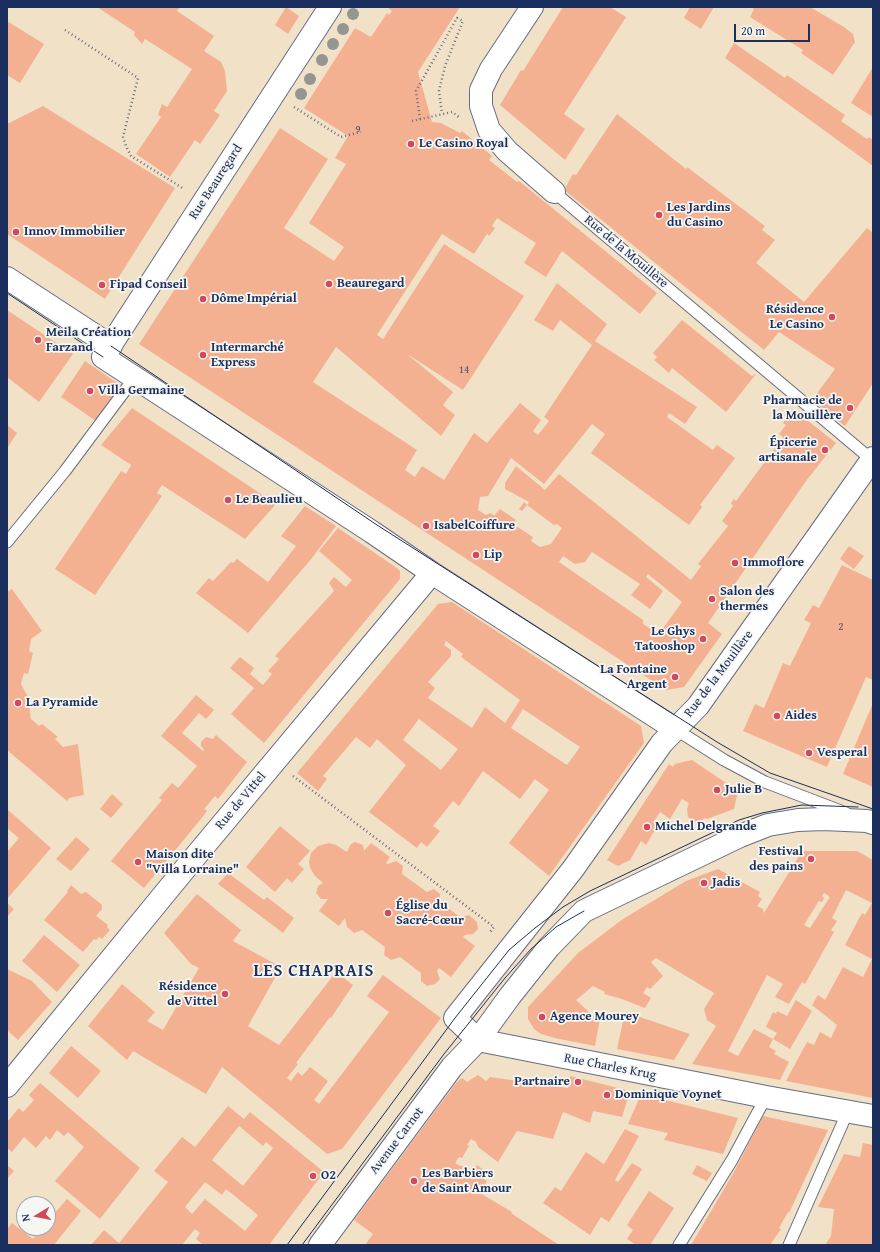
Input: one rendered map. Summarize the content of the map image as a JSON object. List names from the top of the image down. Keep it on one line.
{"streets":{"street":["Rue Beauregard","Rue de la Mouillère","Rue de Vittel","Rue Charles Krug","Avenue Carnot"]},"crossings":[["Rue de la Mouillère","Rue Charles Krug"],["Rue de la Mouillère","Avenue Carnot"],["Rue Charles Krug","Avenue Carnot"]],"districts":["LES CHAPRAIS"],"places":["Le Casino Royal","Les Jardins du Casino","Innov Immobilier","Beauregard","Fipad Conseil","Dôme Impérial","Résidence Le Casino","Meila Création Farzand","Intermarché Express","Villa Germaine","Pharmacie de la Mouillère","Épicerie artisanale","Le Beaulieu","IsabelCoiffure","Lip","Immoflore","Salon des thermes","Le Ghys Tatooshop","La Fontaine Argent","La Pyramide","Aides","Vesperal","Julie B","Michel Delgrande","Festival des pains","Maison dite \"Villa Lorraine\"","Jadis","Église du Sacré-Cœur","Résidence de Vittel","Agence Mourey","Partnaire","Dominique Voynet","O2","Les Barbiers de Saint Amour"],"house_numbers":["9","14","2"],"scale_bar":"20 m","north":"left"}
